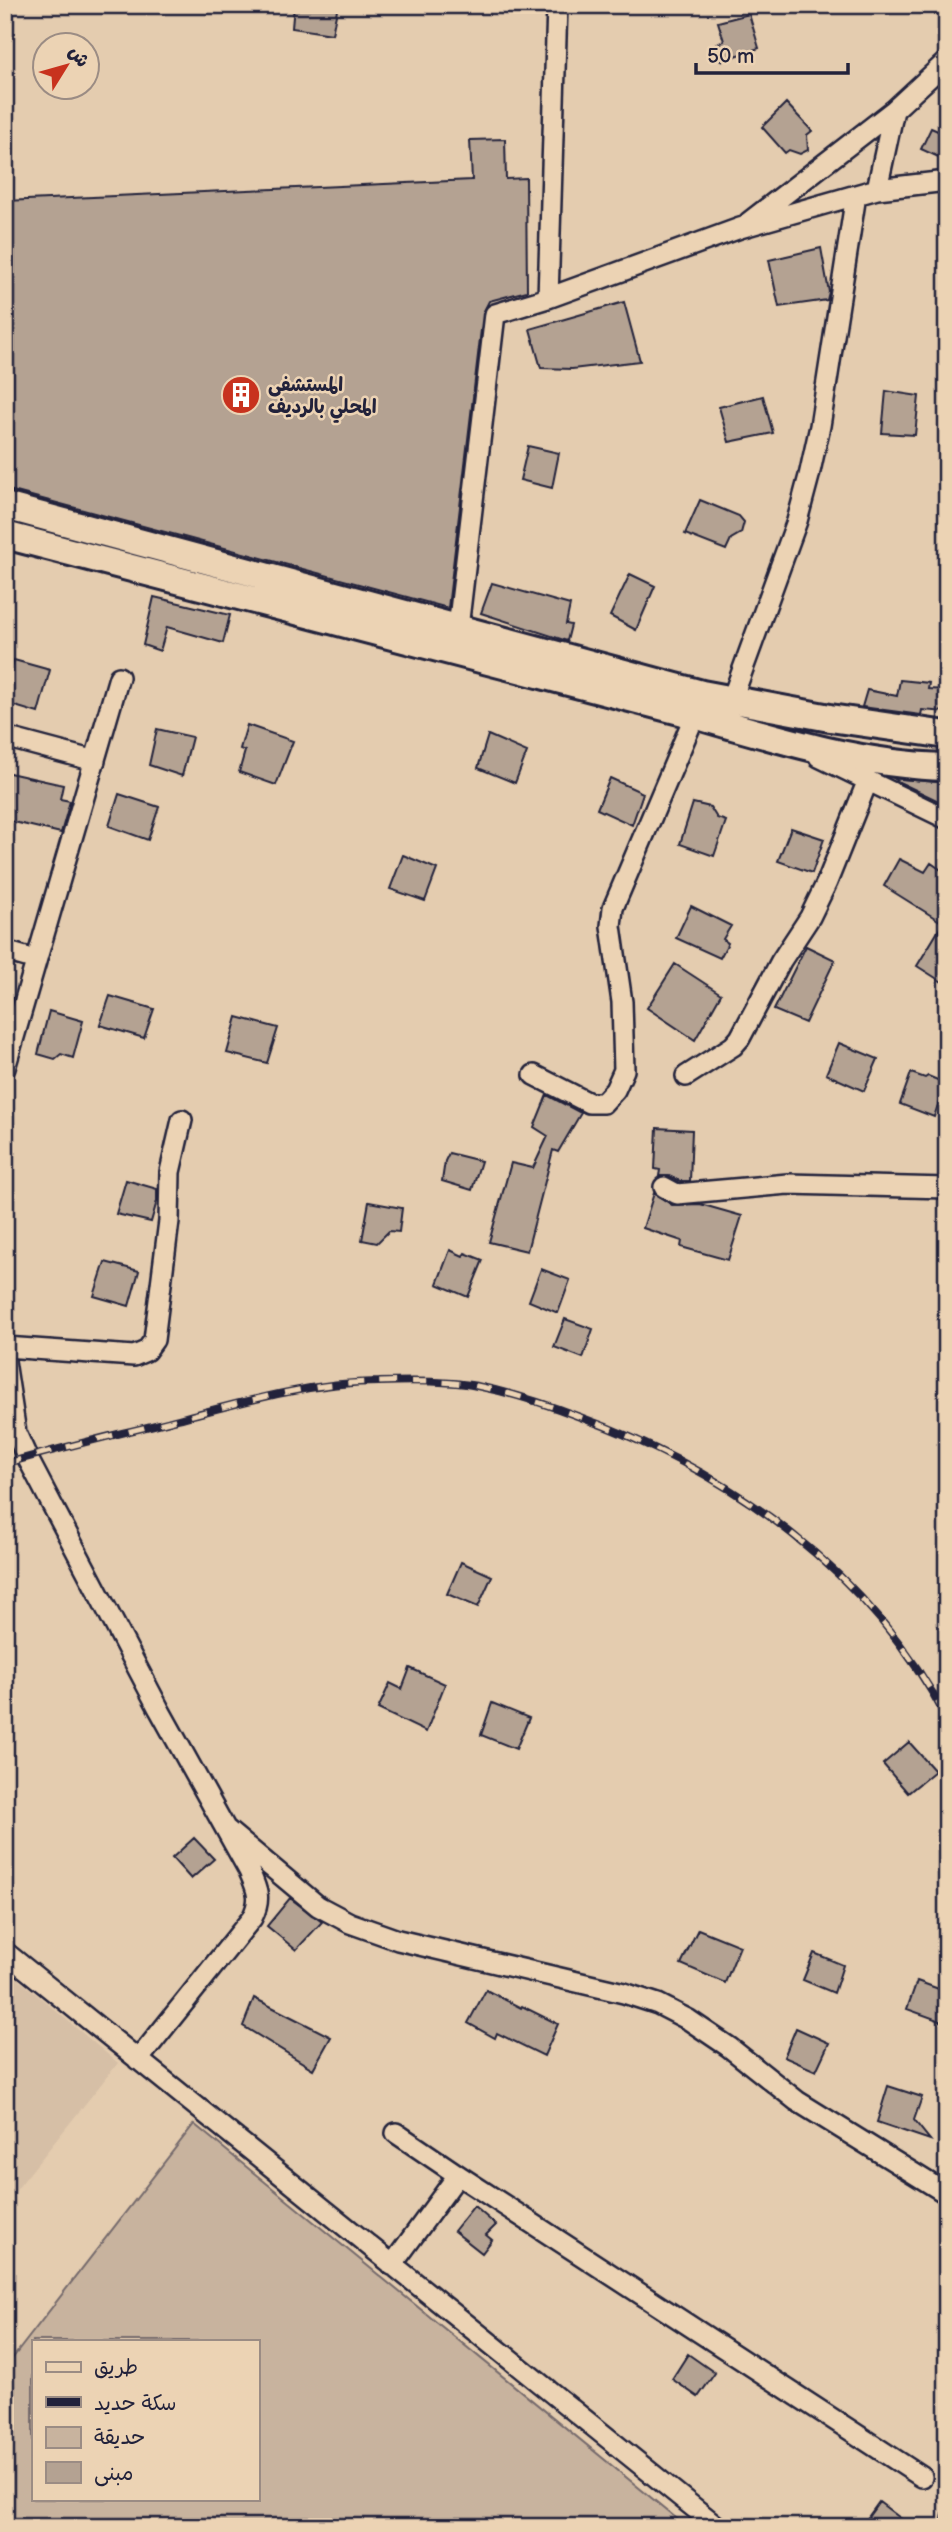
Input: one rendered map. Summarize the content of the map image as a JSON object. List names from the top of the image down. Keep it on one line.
{"places":{"building":["المستشفى المحلي بالرديف"]},"legend":["طريق","سكة حديد","حديقة","مبنى"],"scale_bar":"50 m","north":"top right"}
